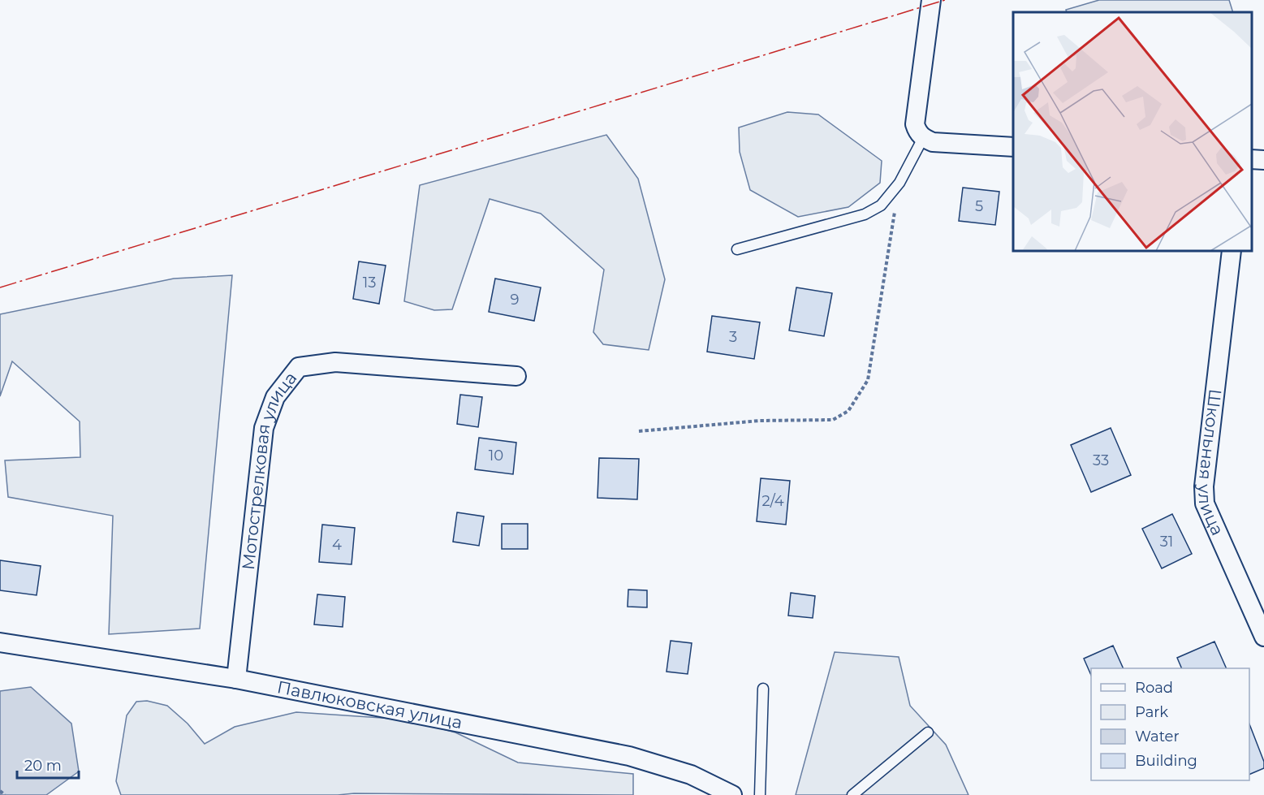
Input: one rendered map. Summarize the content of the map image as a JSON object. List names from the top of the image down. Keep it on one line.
{"streets":{"street":["Школьная улица","Мотострелковая улица","Павлюковская улица"]},"crossings":[["Мотострелковая улица","Павлюковская улица"]],"house_numbers":["5","13","9","3","10","33","2/4","31","4"],"legend":["Road","Park","Water","Building"],"scale_bar":"20 m"}
